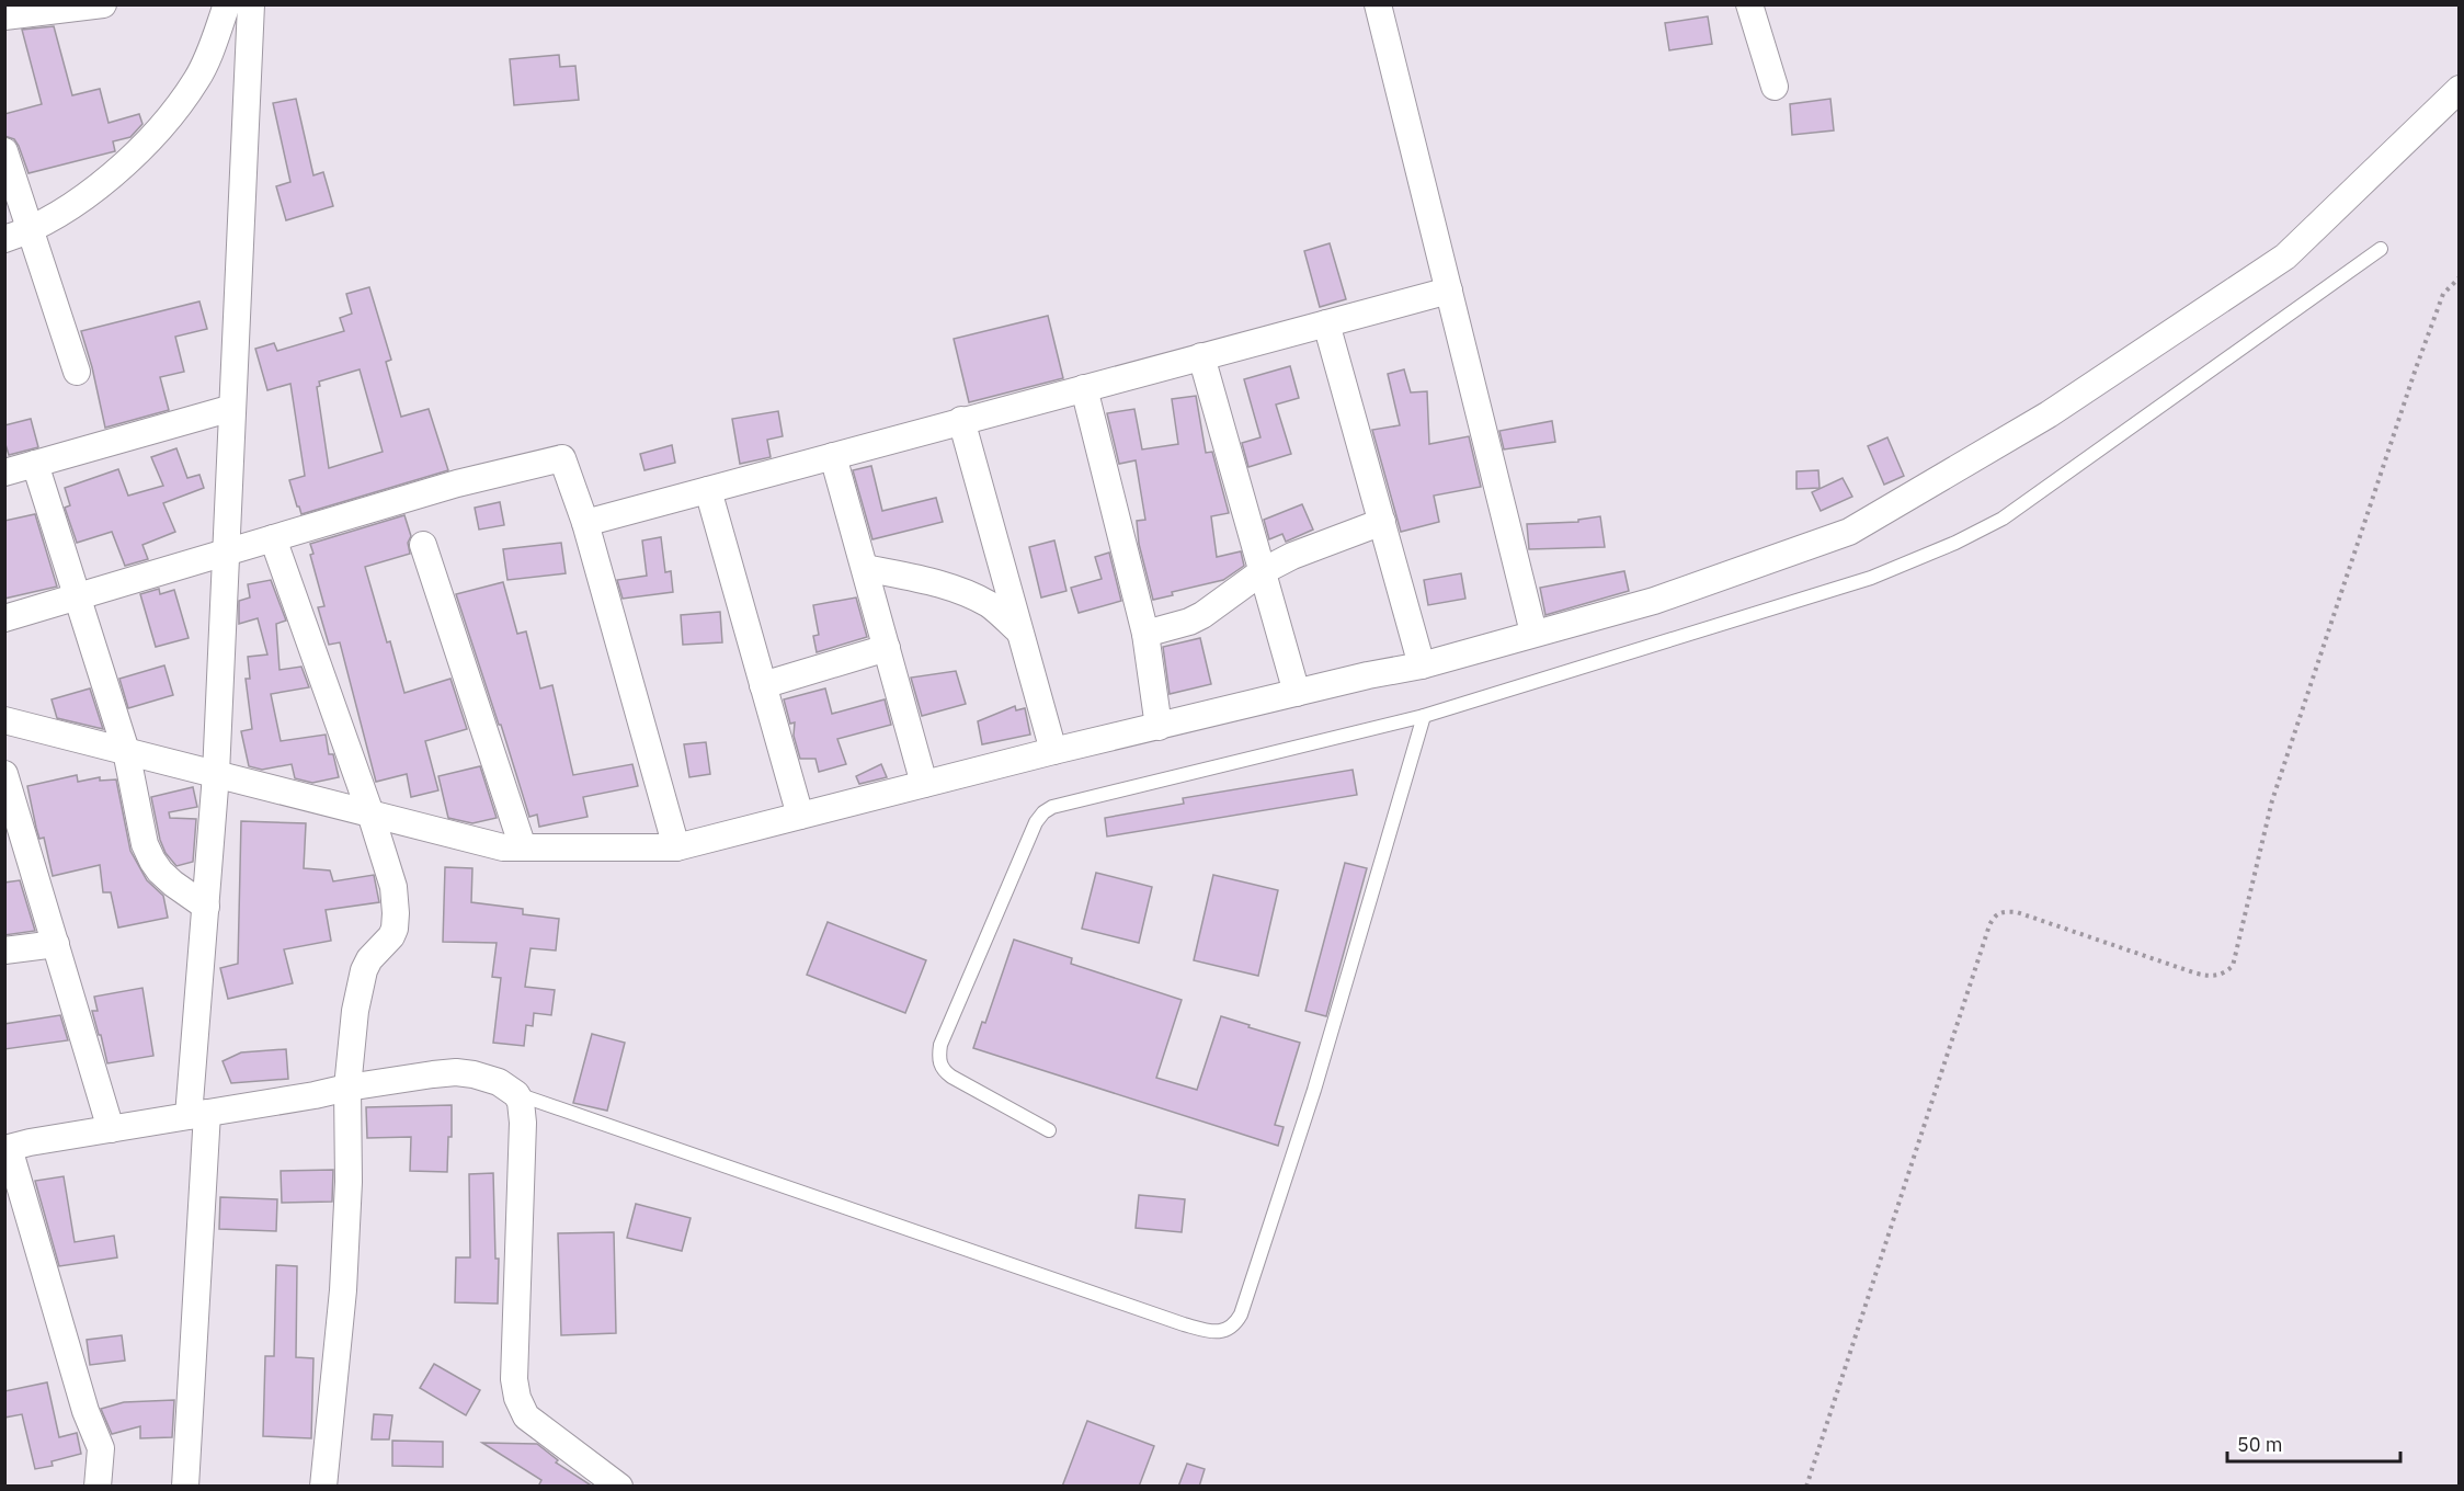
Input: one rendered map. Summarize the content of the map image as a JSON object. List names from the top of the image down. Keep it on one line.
{"scale_bar":"50 m"}
